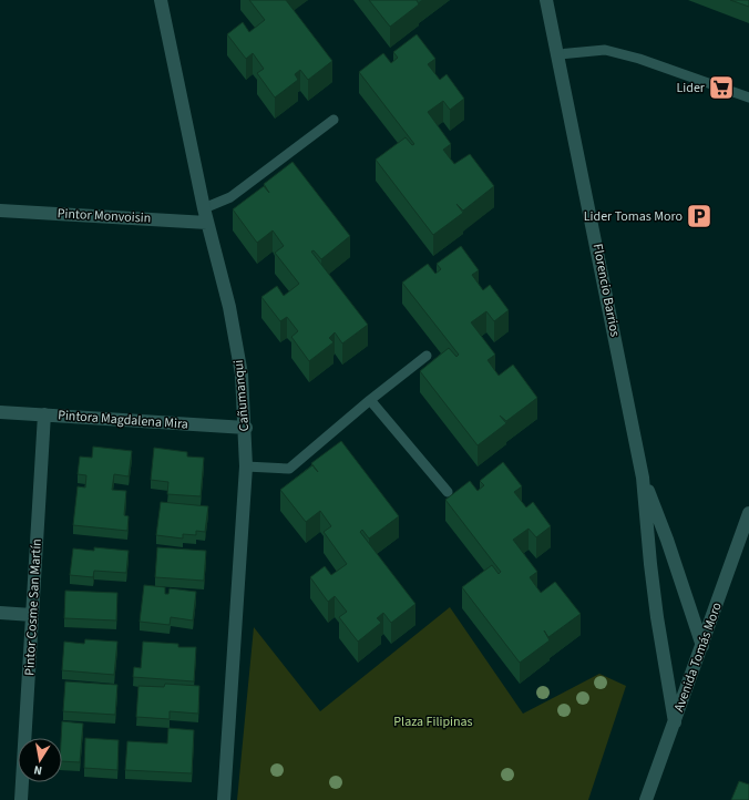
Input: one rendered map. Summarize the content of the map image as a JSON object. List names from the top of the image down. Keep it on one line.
{"streets":{"street":["Pintor Monvoisin","Florencio Barrios","Cañumanqui","Pintora Magdalena Mira","Pintor Cosme San Martín","Avenida Tomás Moro"]},"crossings":[["Pintor Monvoisin","Cañumanqui"],["Florencio Barrios","Avenida Tomás Moro"],["Cañumanqui","Pintora Magdalena Mira"],["Pintora Magdalena Mira","Pintor Cosme San Martín"]],"parks":["Plaza Filipinas"],"places":{"supermarket":["Lider"],"parking":["Lider Tomas Moro"]},"north":"bottom"}
